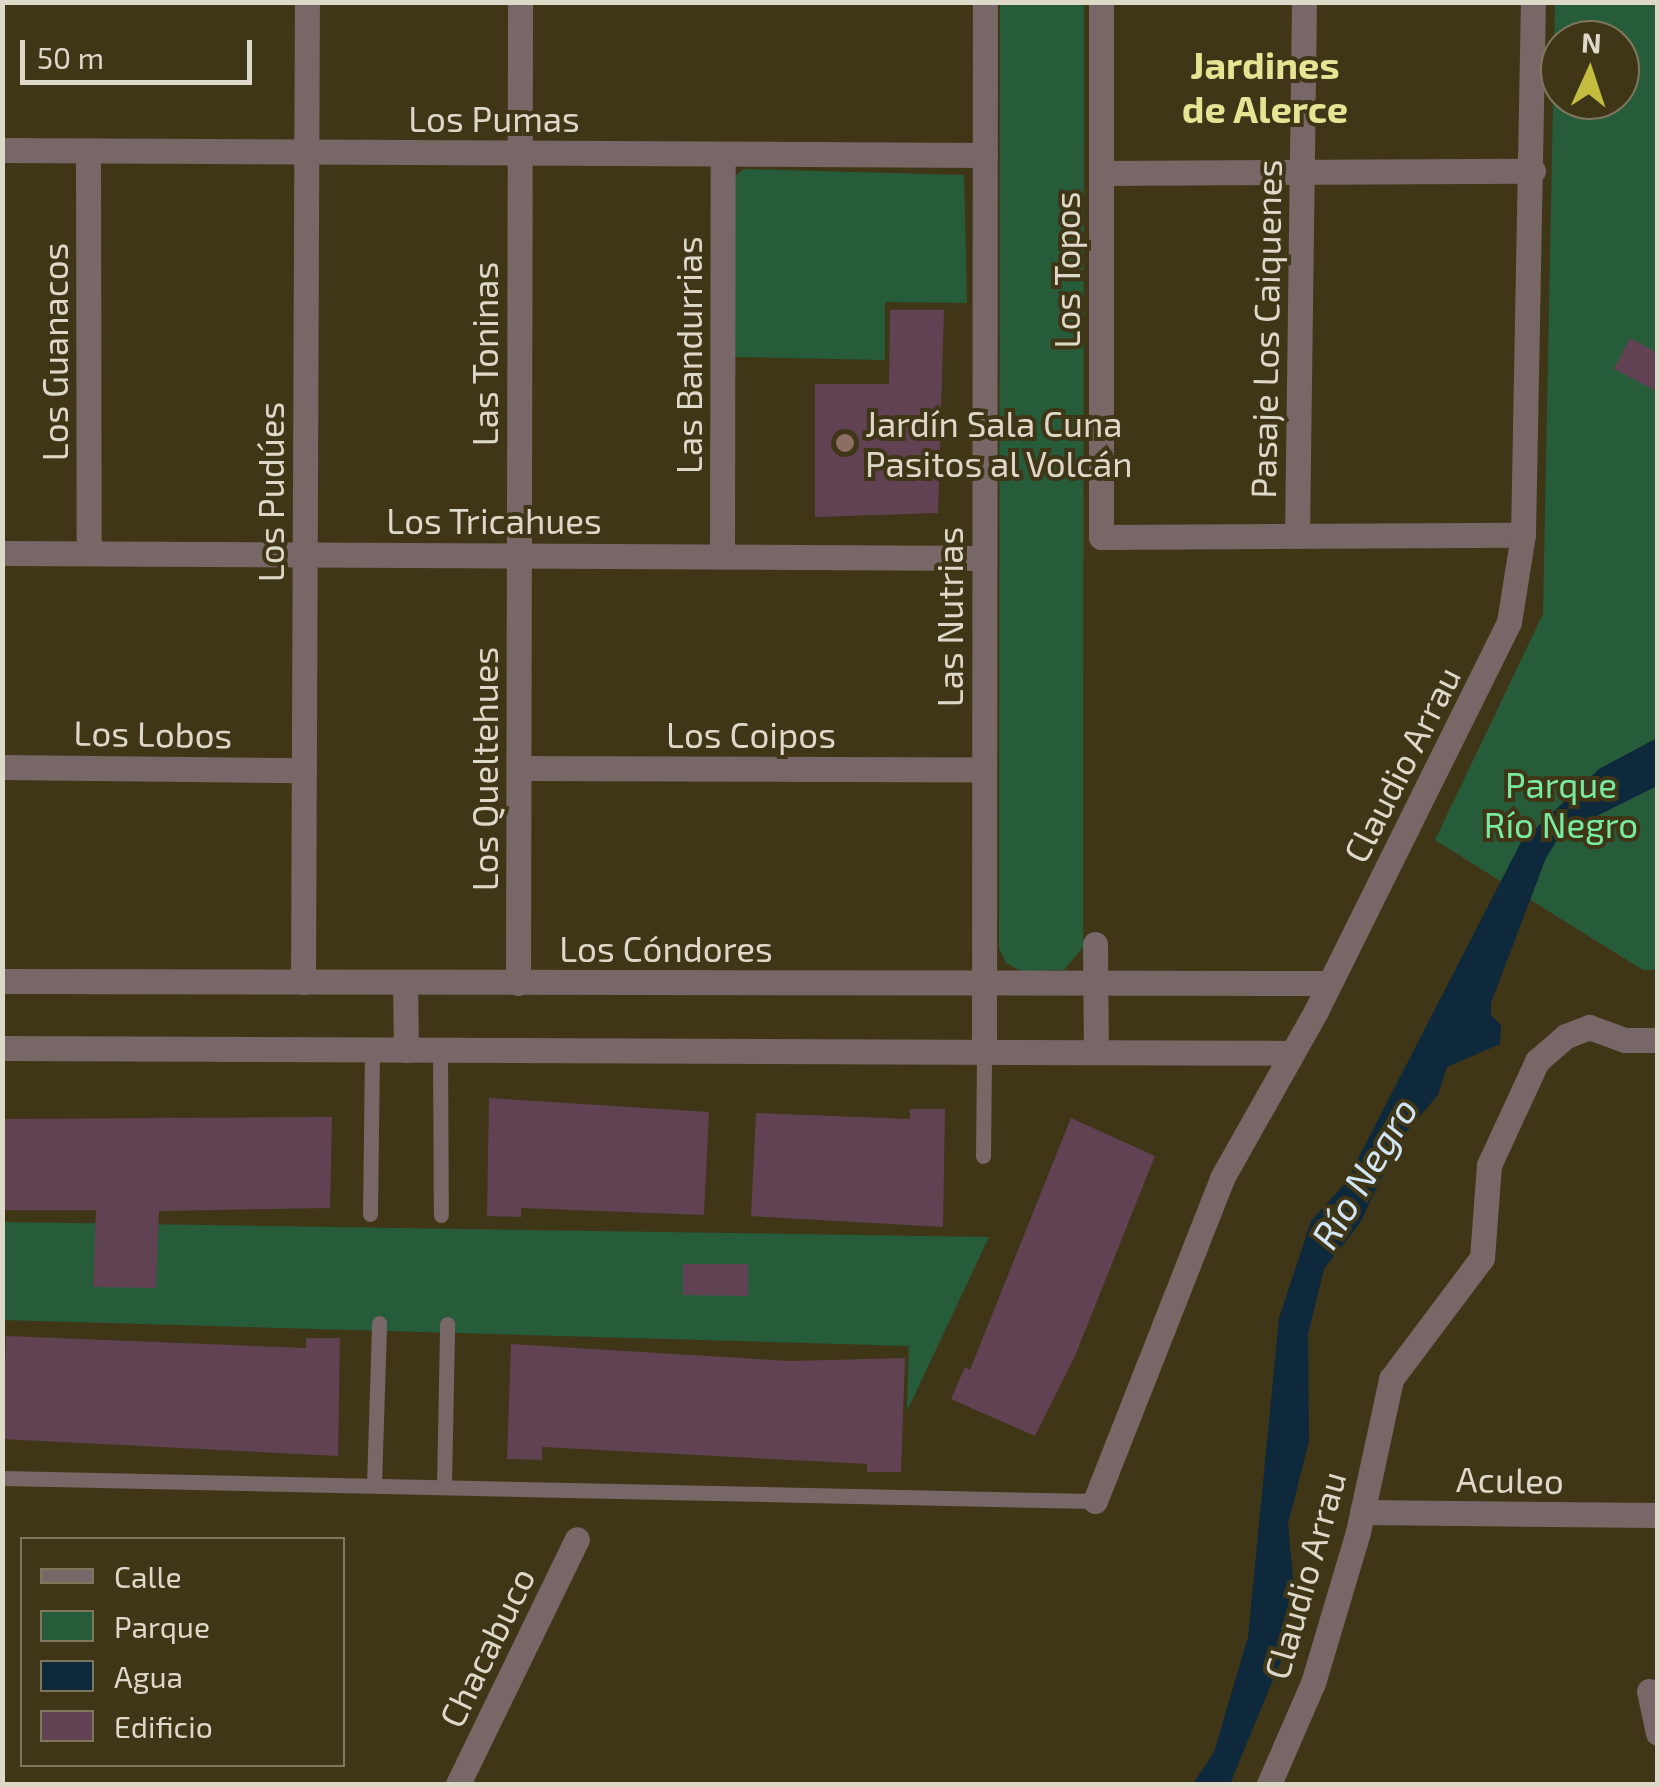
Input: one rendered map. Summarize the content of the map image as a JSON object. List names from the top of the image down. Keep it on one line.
{"streets":{"street":["Los Pumas","Los Topos","Pasaje Los Caiquenes","Los Guanacos","Las Toninas","Las Bandurrias","Los Pudúes","Los Tricahues","Las Nutrias","Los Lobos","Los Coipos","Claudio Arrau","Los Queltehues","Los Cóndores","Aculeo","Chacabuco"]},"crossings":[["Los Pumas","Los Guanacos"],["Los Pumas","Las Toninas"],["Los Pumas","Las Bandurrias"],["Los Pumas","Los Pudúes"],["Los Pumas","Las Nutrias"],["Los Topos","Pasaje Los Caiquenes"],["Los Guanacos","Los Tricahues"],["Las Toninas","Los Tricahues"],["Las Toninas","Los Queltehues"],["Las Bandurrias","Los Tricahues"],["Los Pudúes","Los Tricahues"],["Los Pudúes","Los Lobos"],["Los Pudúes","Los Cóndores"],["Los Tricahues","Las Nutrias"],["Los Tricahues","Los Queltehues"],["Las Nutrias","Los Coipos"],["Las Nutrias","Los Cóndores"],["Los Coipos","Los Queltehues"],["Claudio Arrau","Los Cóndores"],["Claudio Arrau","Aculeo"],["Los Queltehues","Los Cóndores"]],"districts":["Jardines de Alerce"],"water":["Río Negro"],"parks":["Parque Río Negro"],"places":["Jardín Sala Cuna Pasitos al Volcán"],"legend":["Calle","Parque","Agua","Edificio"],"scale_bar":"50 m","north":"top"}
